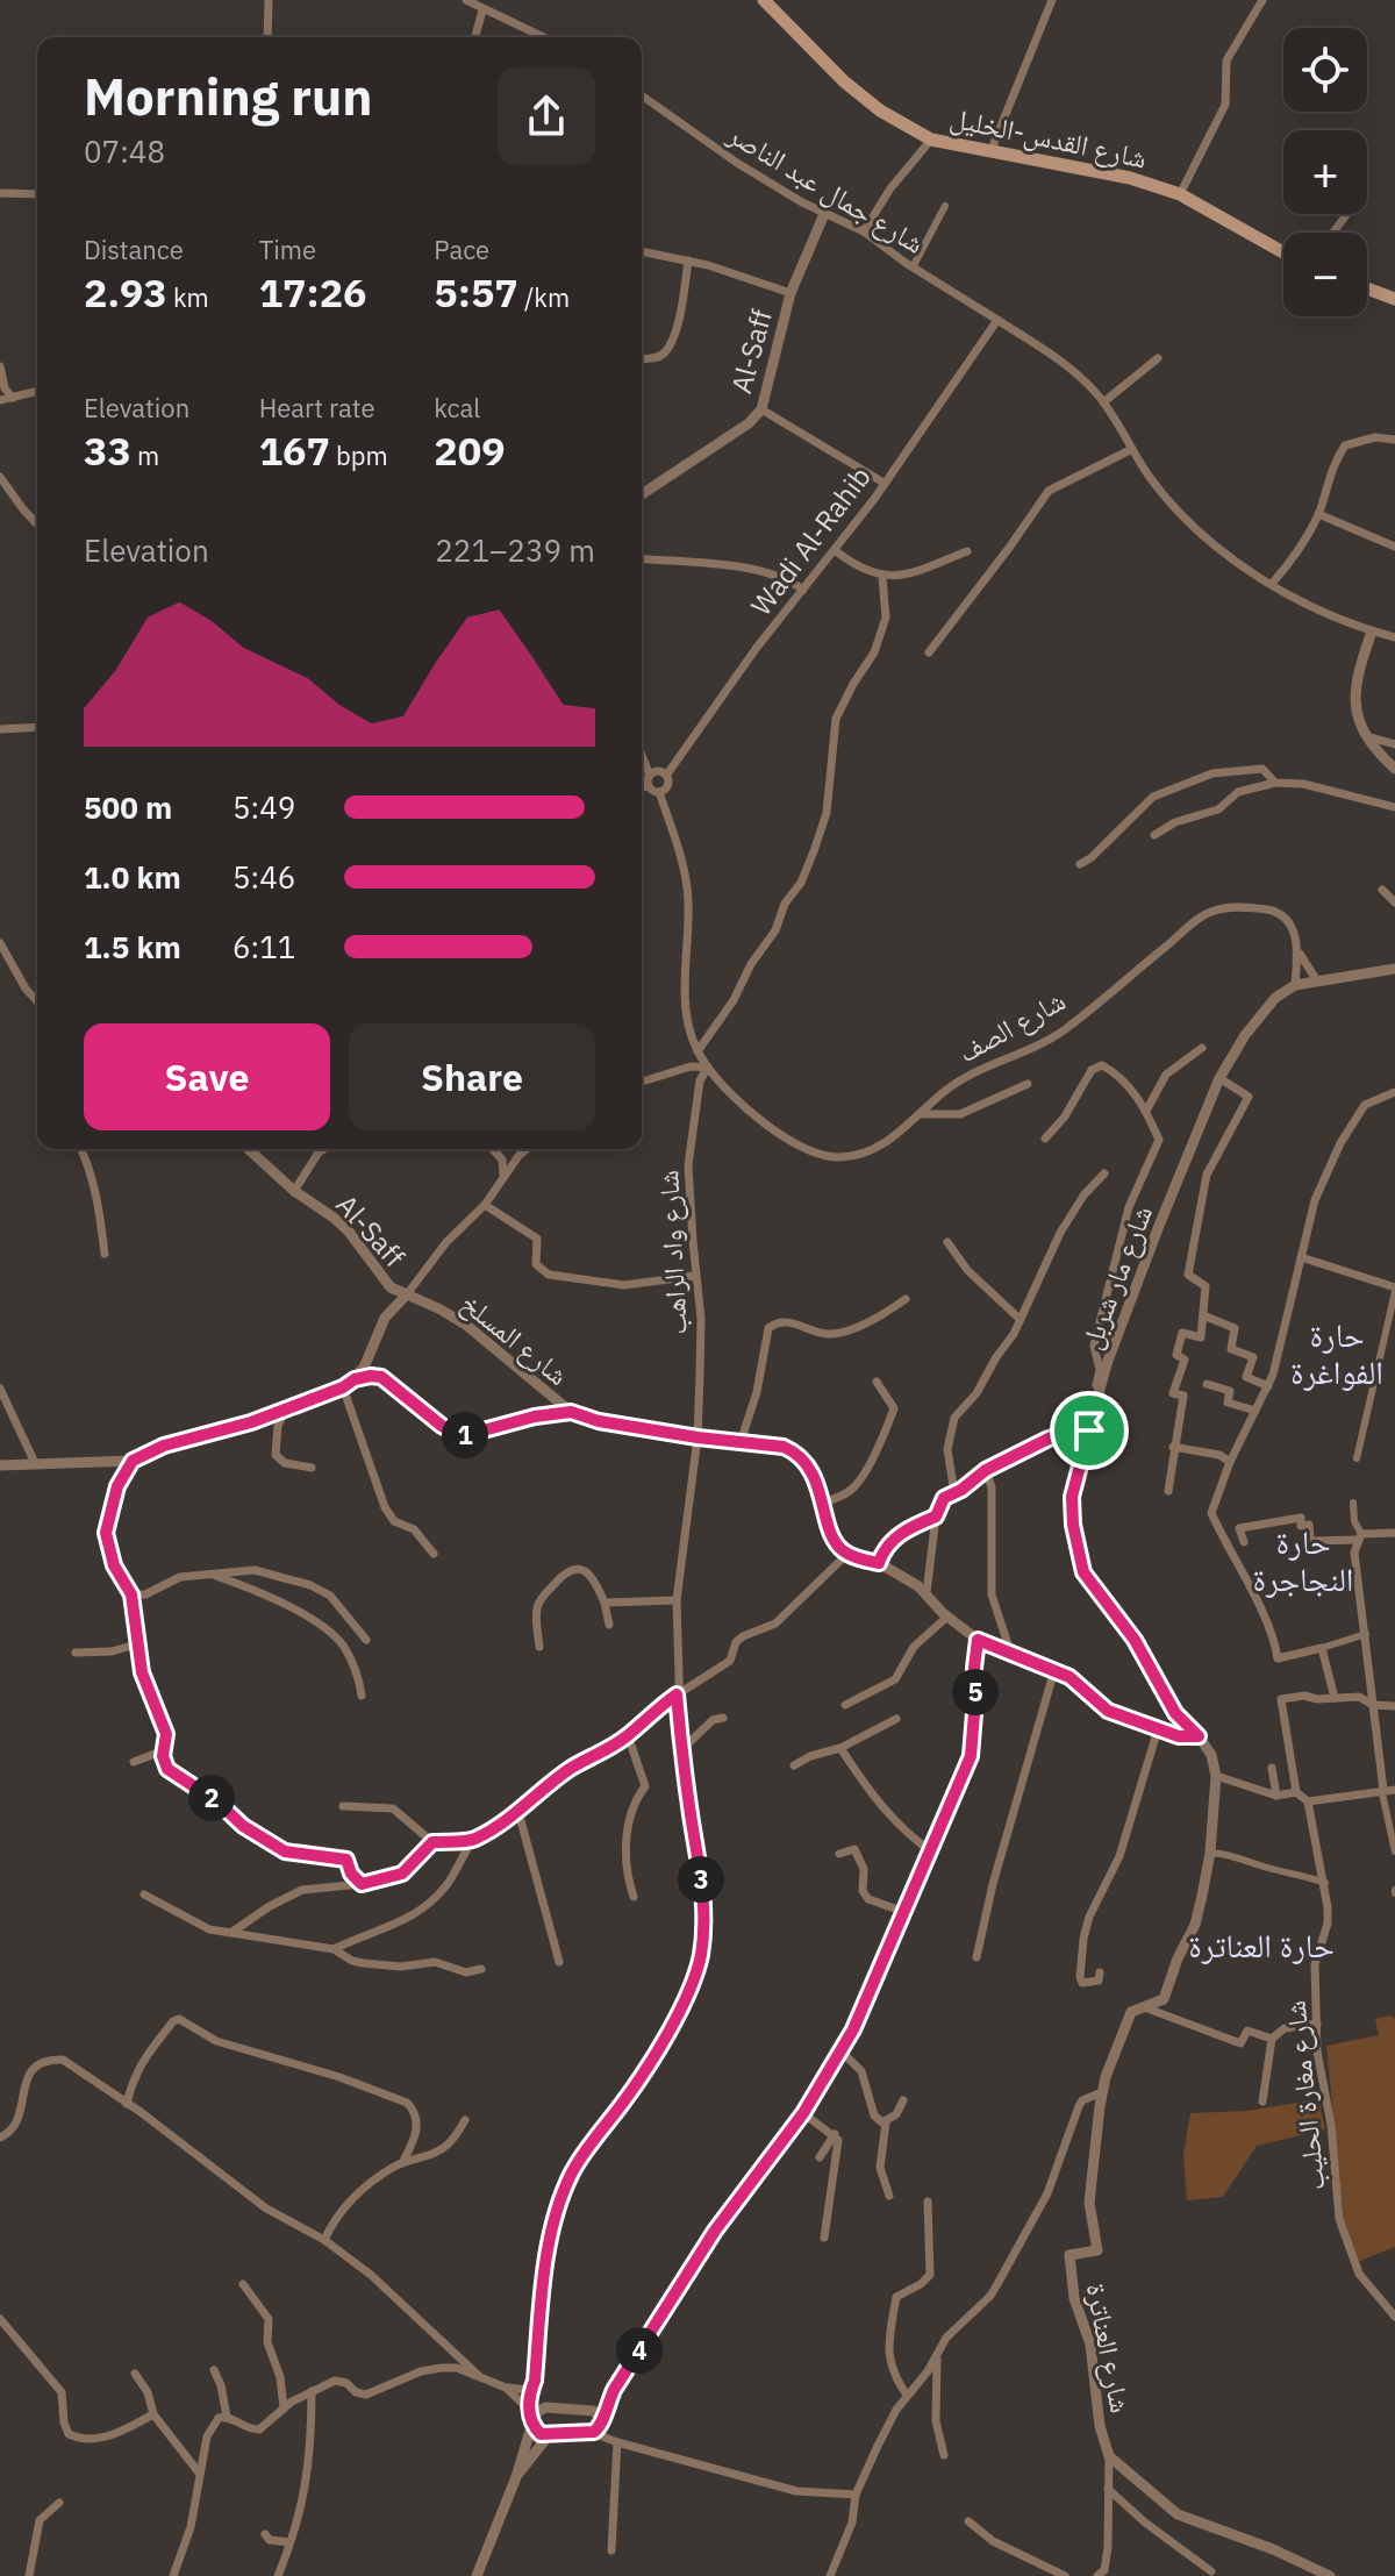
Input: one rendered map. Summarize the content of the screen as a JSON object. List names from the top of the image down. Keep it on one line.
{"streets":{"main road":["شارع القدس-الخليل"],"street":["شارع جمال عبد الناصر","Al-Saff","Wadi Al-Rahib","شارع الصف","شارع واد الراهب","شارع مار شربل","شارع المسلخ","شارع مغارة الحليب","شارع العناترة"]},"crossings":[["شارع جمال عبد الناصر","Al-Saff"],["شارع جمال عبد الناصر","Wadi Al-Rahib"],["Al-Saff","شارع المسلخ"],["شارع الصف","شارع واد الراهب"],["شارع واد الراهب","شارع المسلخ"],["شارع مار شربل","شارع العناترة"]],"districts":["حارة الفواغرة","حارة النجاجرة","حارة العناترة"],"page":{"map_buttons":["+","−"],"heading":["Morning run","07:48"],"stats":[["Distance","2.93 km"],["Time","17:26"],["Pace","5:57 /km"],["Elevation","33 m"],["Heart rate","167 bpm"],["kcal","209"]],"chart":["Elevation","221–239 m"],"list":[{"name":"500 m","note":"5:49"},{"name":"1.0 km","note":"5:46"},{"name":"1.5 km","note":"6:11"}],"buttons":["Save","Share"],"pins":["1","5","2","3","4"]}}
